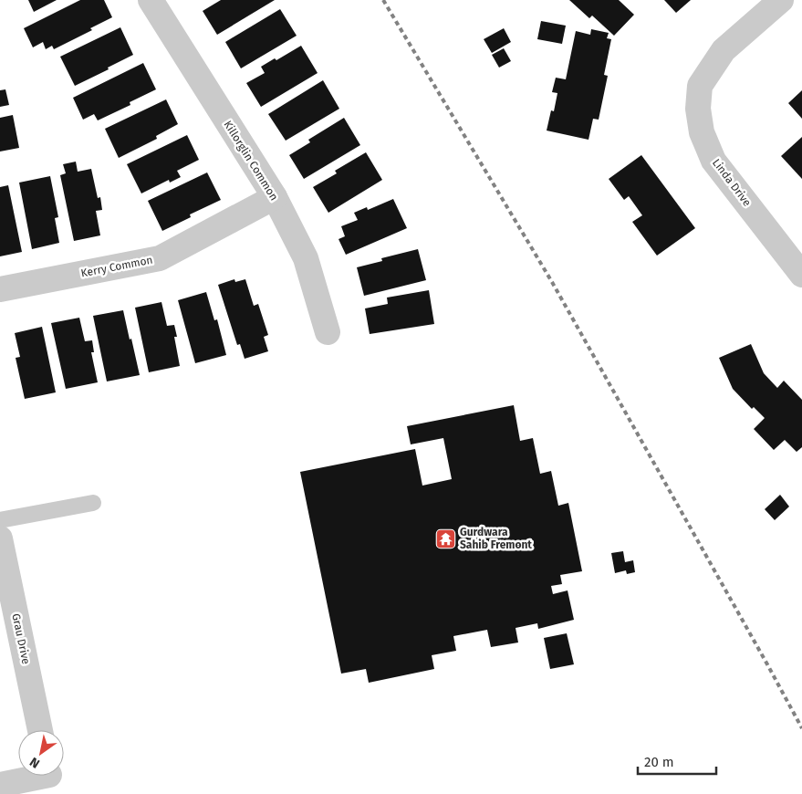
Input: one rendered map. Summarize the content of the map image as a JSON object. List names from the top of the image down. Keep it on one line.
{"streets":{"street":["Killorglin Common","Linda Drive","Kerry Common","Grau Drive"]},"crossings":[["Killorglin Common","Kerry Common"]],"places":{"temple":["Gurdwara Sahib Fremont"]},"scale_bar":"20 m","north":"bottom left"}
